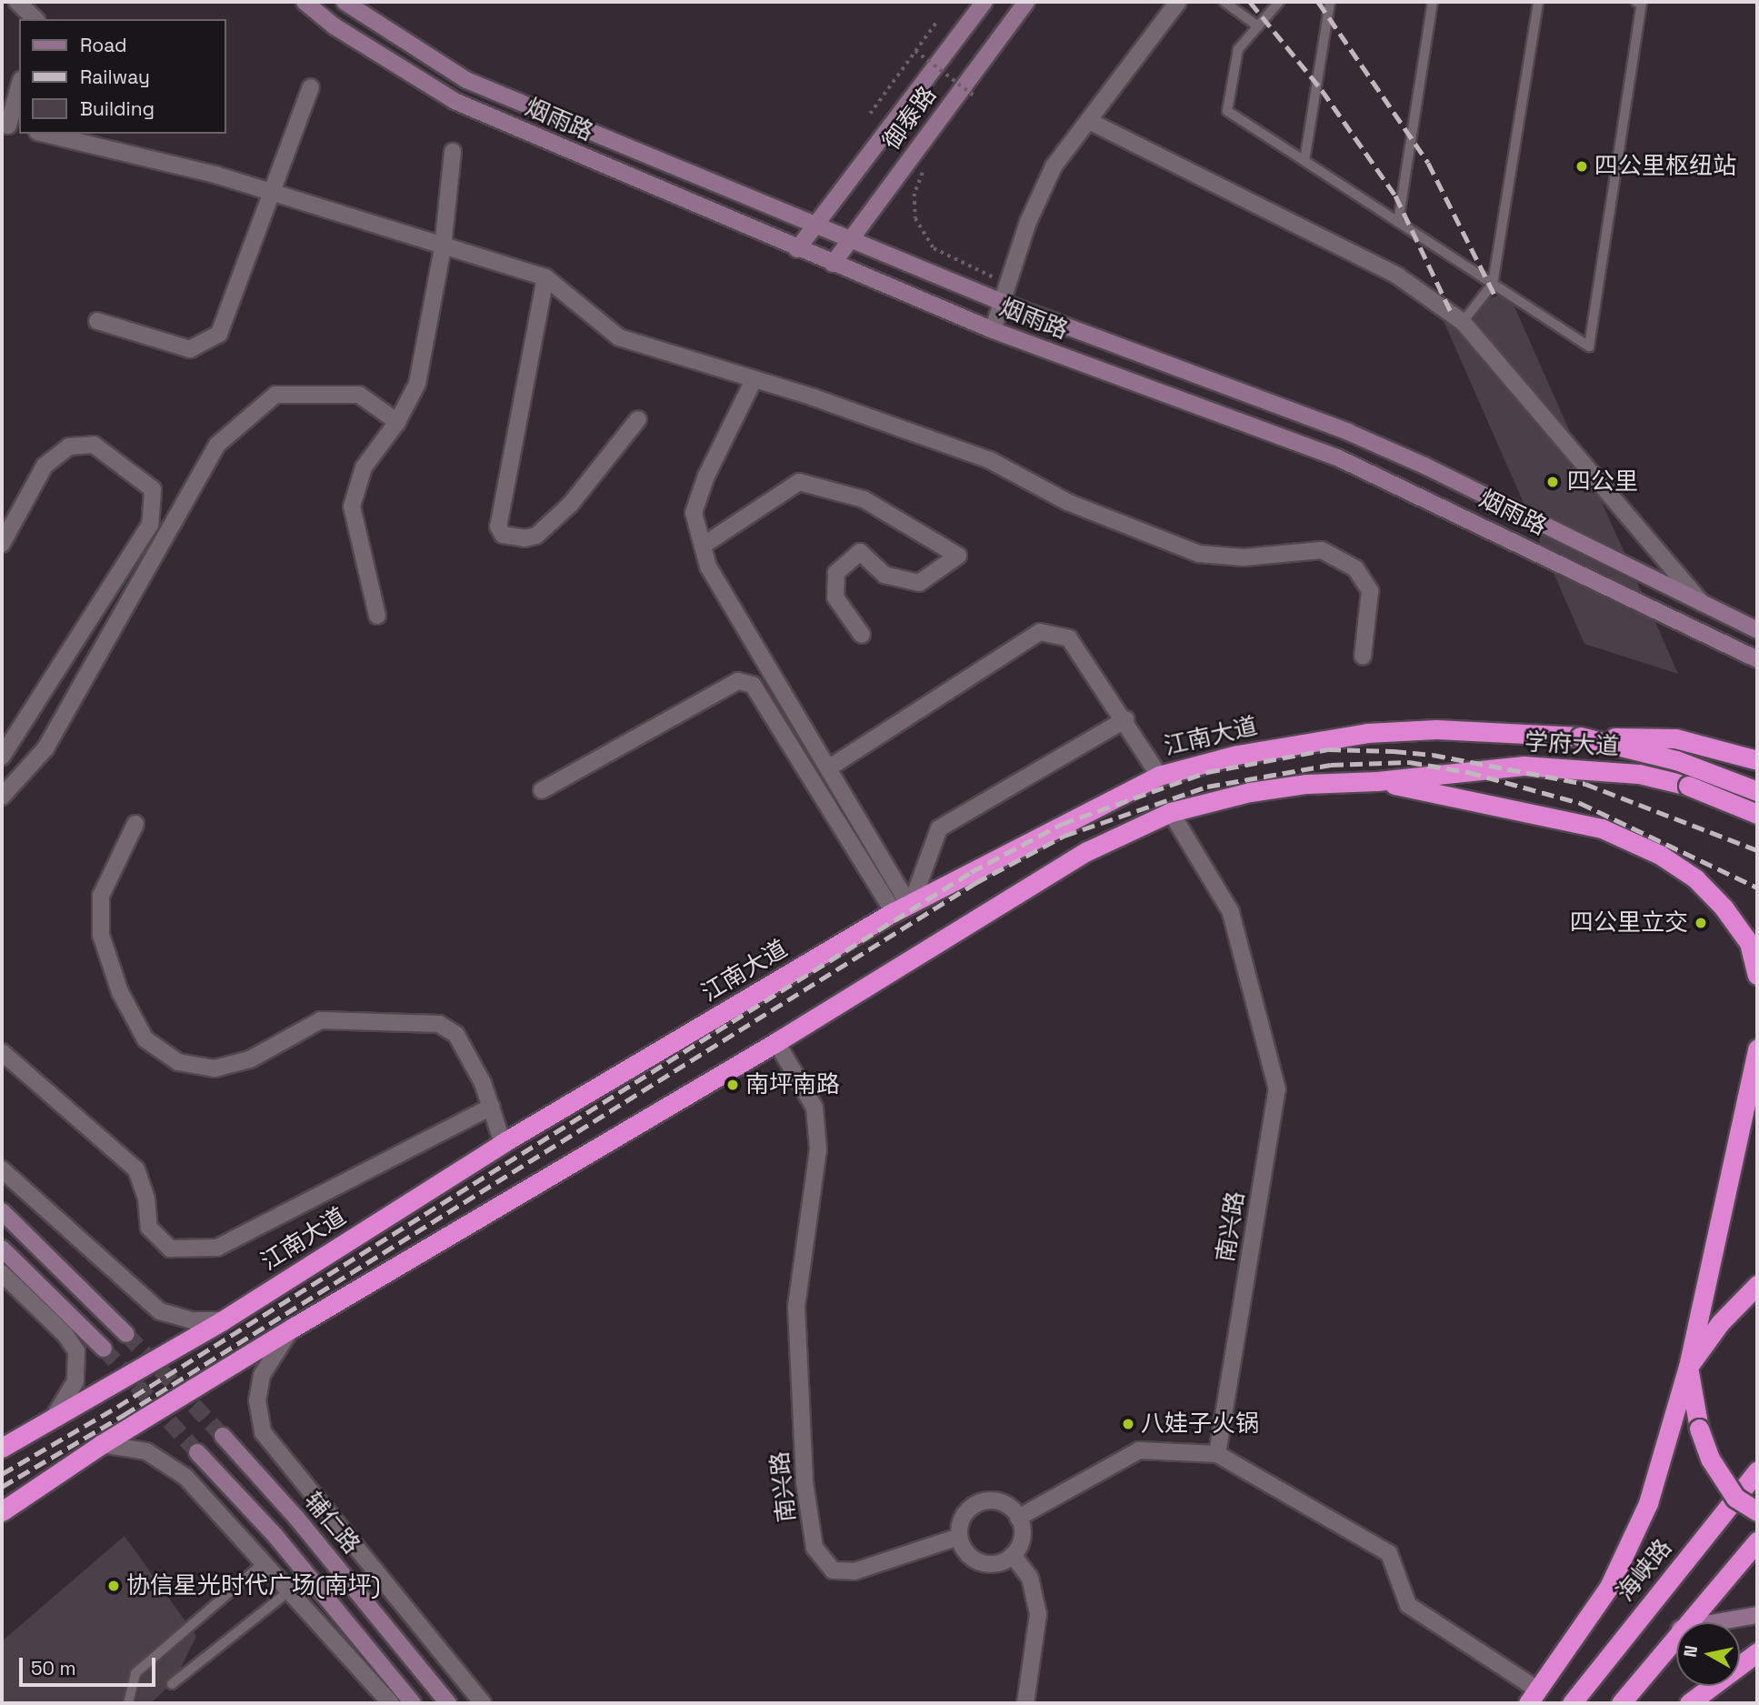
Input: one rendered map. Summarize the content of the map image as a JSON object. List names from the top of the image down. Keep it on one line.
{"streets":{"highway":["江南大道","学府大道","海峡路"],"main road":["御泰路","烟雨路","辅仁路"],"street":["南兴路"]},"crossings":[["御泰路","烟雨路"],["江南大道","学府大道"]],"places":["四公里枢纽站","四公里","四公里立交","南坪南路","八娃子火锅","协信星光时代广场(南坪)"],"legend":["Road","Railway","Building"],"scale_bar":"50 m","north":"left"}
